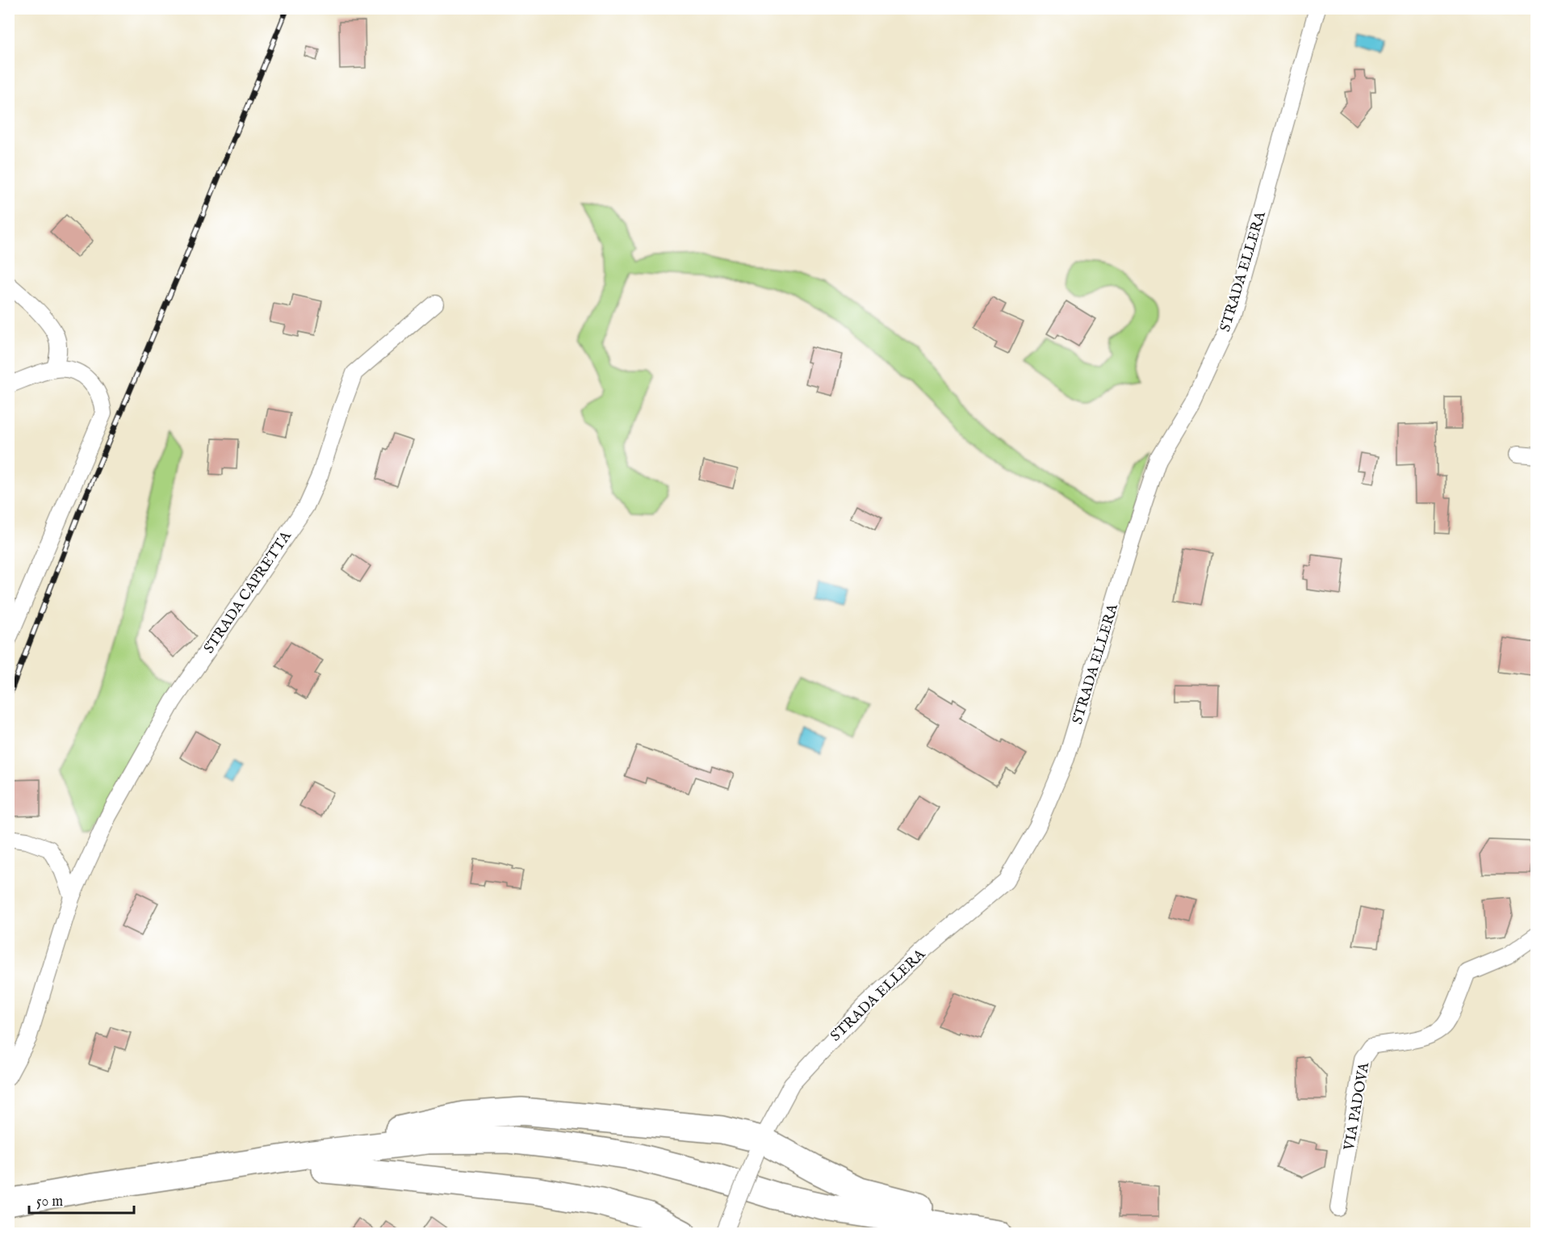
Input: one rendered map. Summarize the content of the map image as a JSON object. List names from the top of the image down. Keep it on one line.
{"streets":{"street":["STRADA ELLERA","STRADA CAPRETTA","VIA PADOVA"]},"scale_bar":"50 m"}
